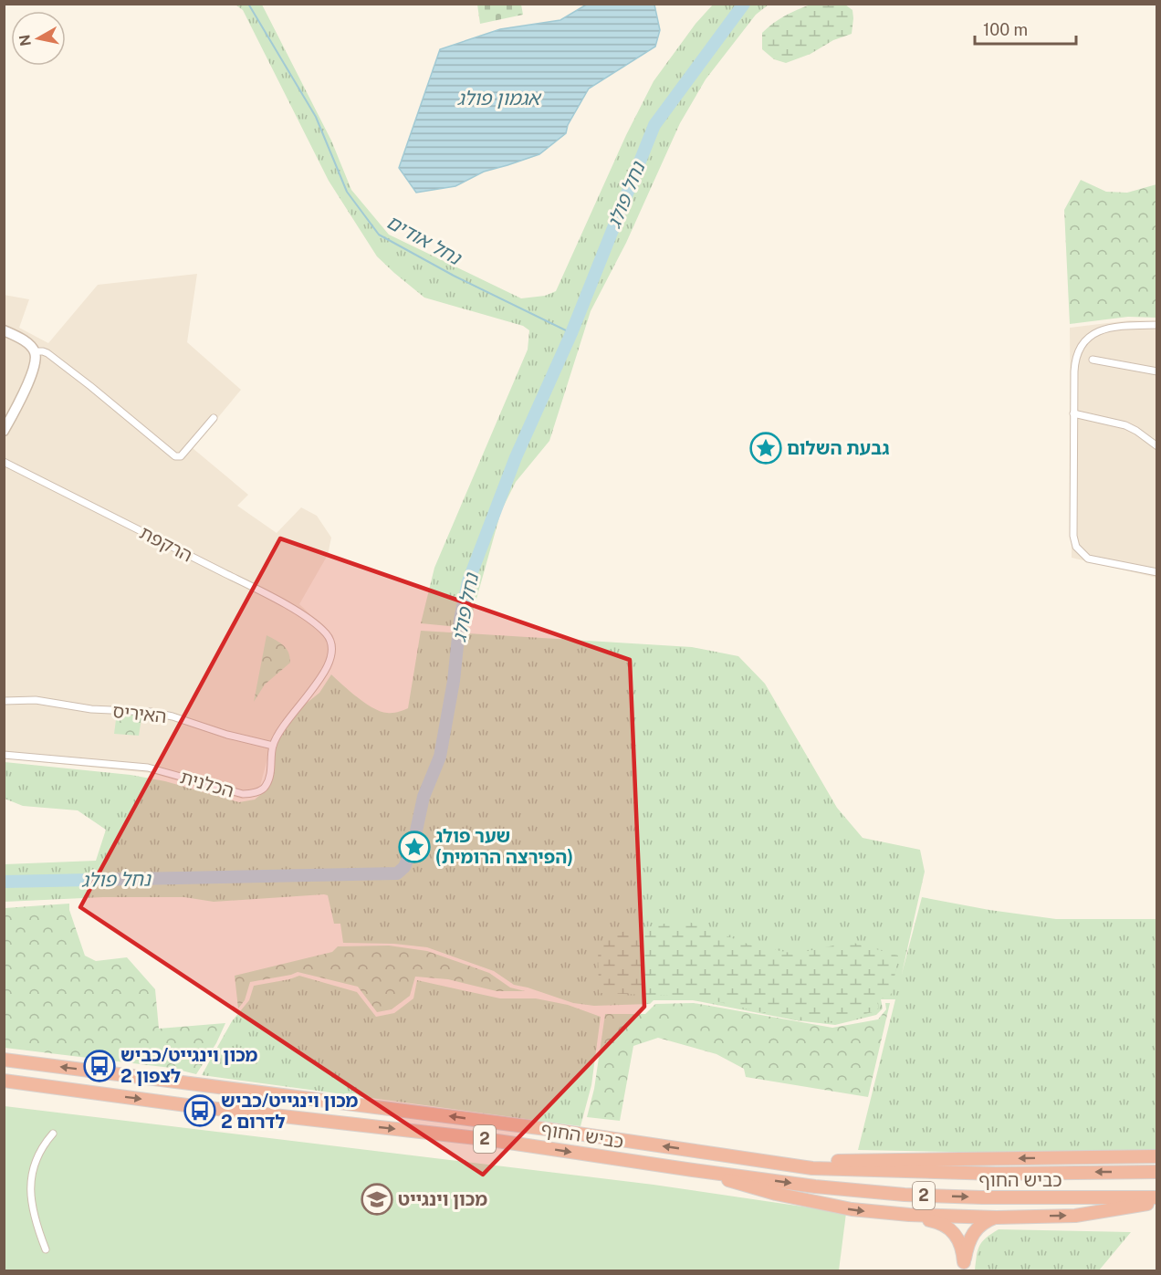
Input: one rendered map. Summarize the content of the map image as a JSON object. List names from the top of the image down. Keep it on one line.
{"streets":{"highway":["כביש החוף","2"],"street":["הרקפת","האיריס","הכלנית"]},"crossings":[["הרקפת","הכלנית"],["האיריס","הכלנית"]],"water":["אגמון פולג","נחל פולג","נחל אודים"],"places":{"place":["גבעת השלום","שער פולג (הפירצה הרומית)"],"bus stop":["מכון וינגייט/כביש 2 לצפון","מכון וינגייט/כביש 2 לדרום"],"school or university":["מכון וינגייט"]},"scale_bar":"100 m","north":"left"}
